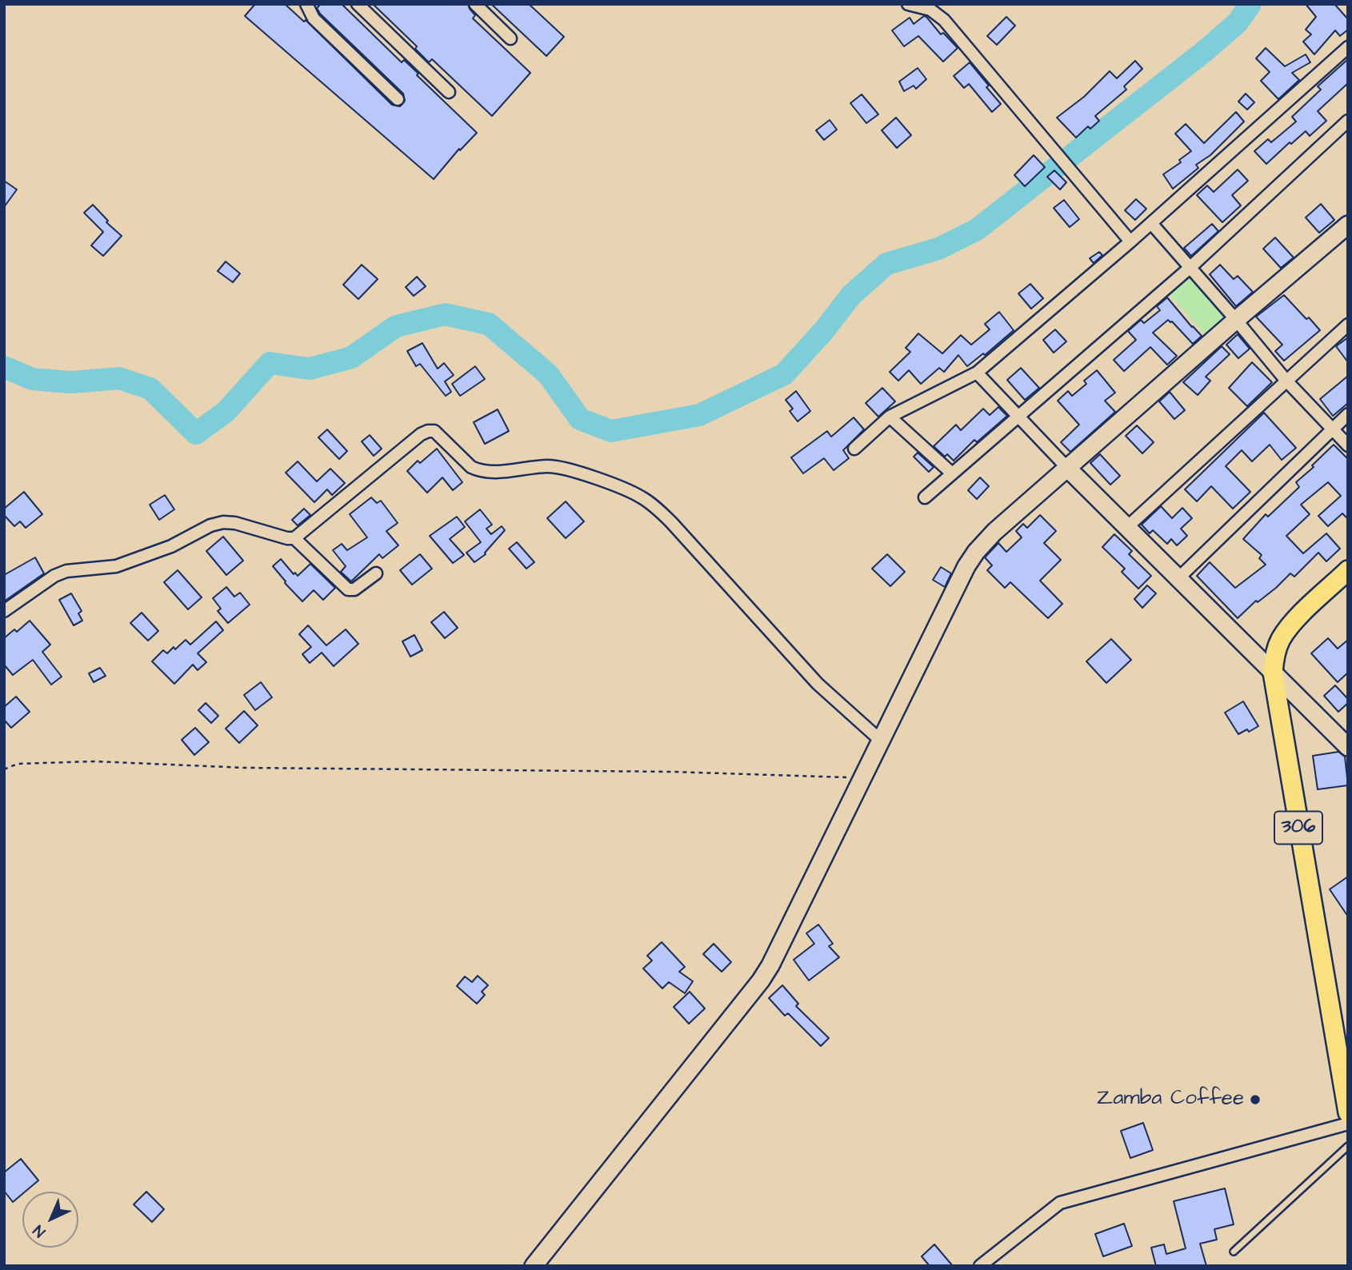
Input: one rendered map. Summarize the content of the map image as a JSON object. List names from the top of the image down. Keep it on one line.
{"streets":{"main road":["306"]},"places":["Zamba Coffee"],"north":"bottom left"}
